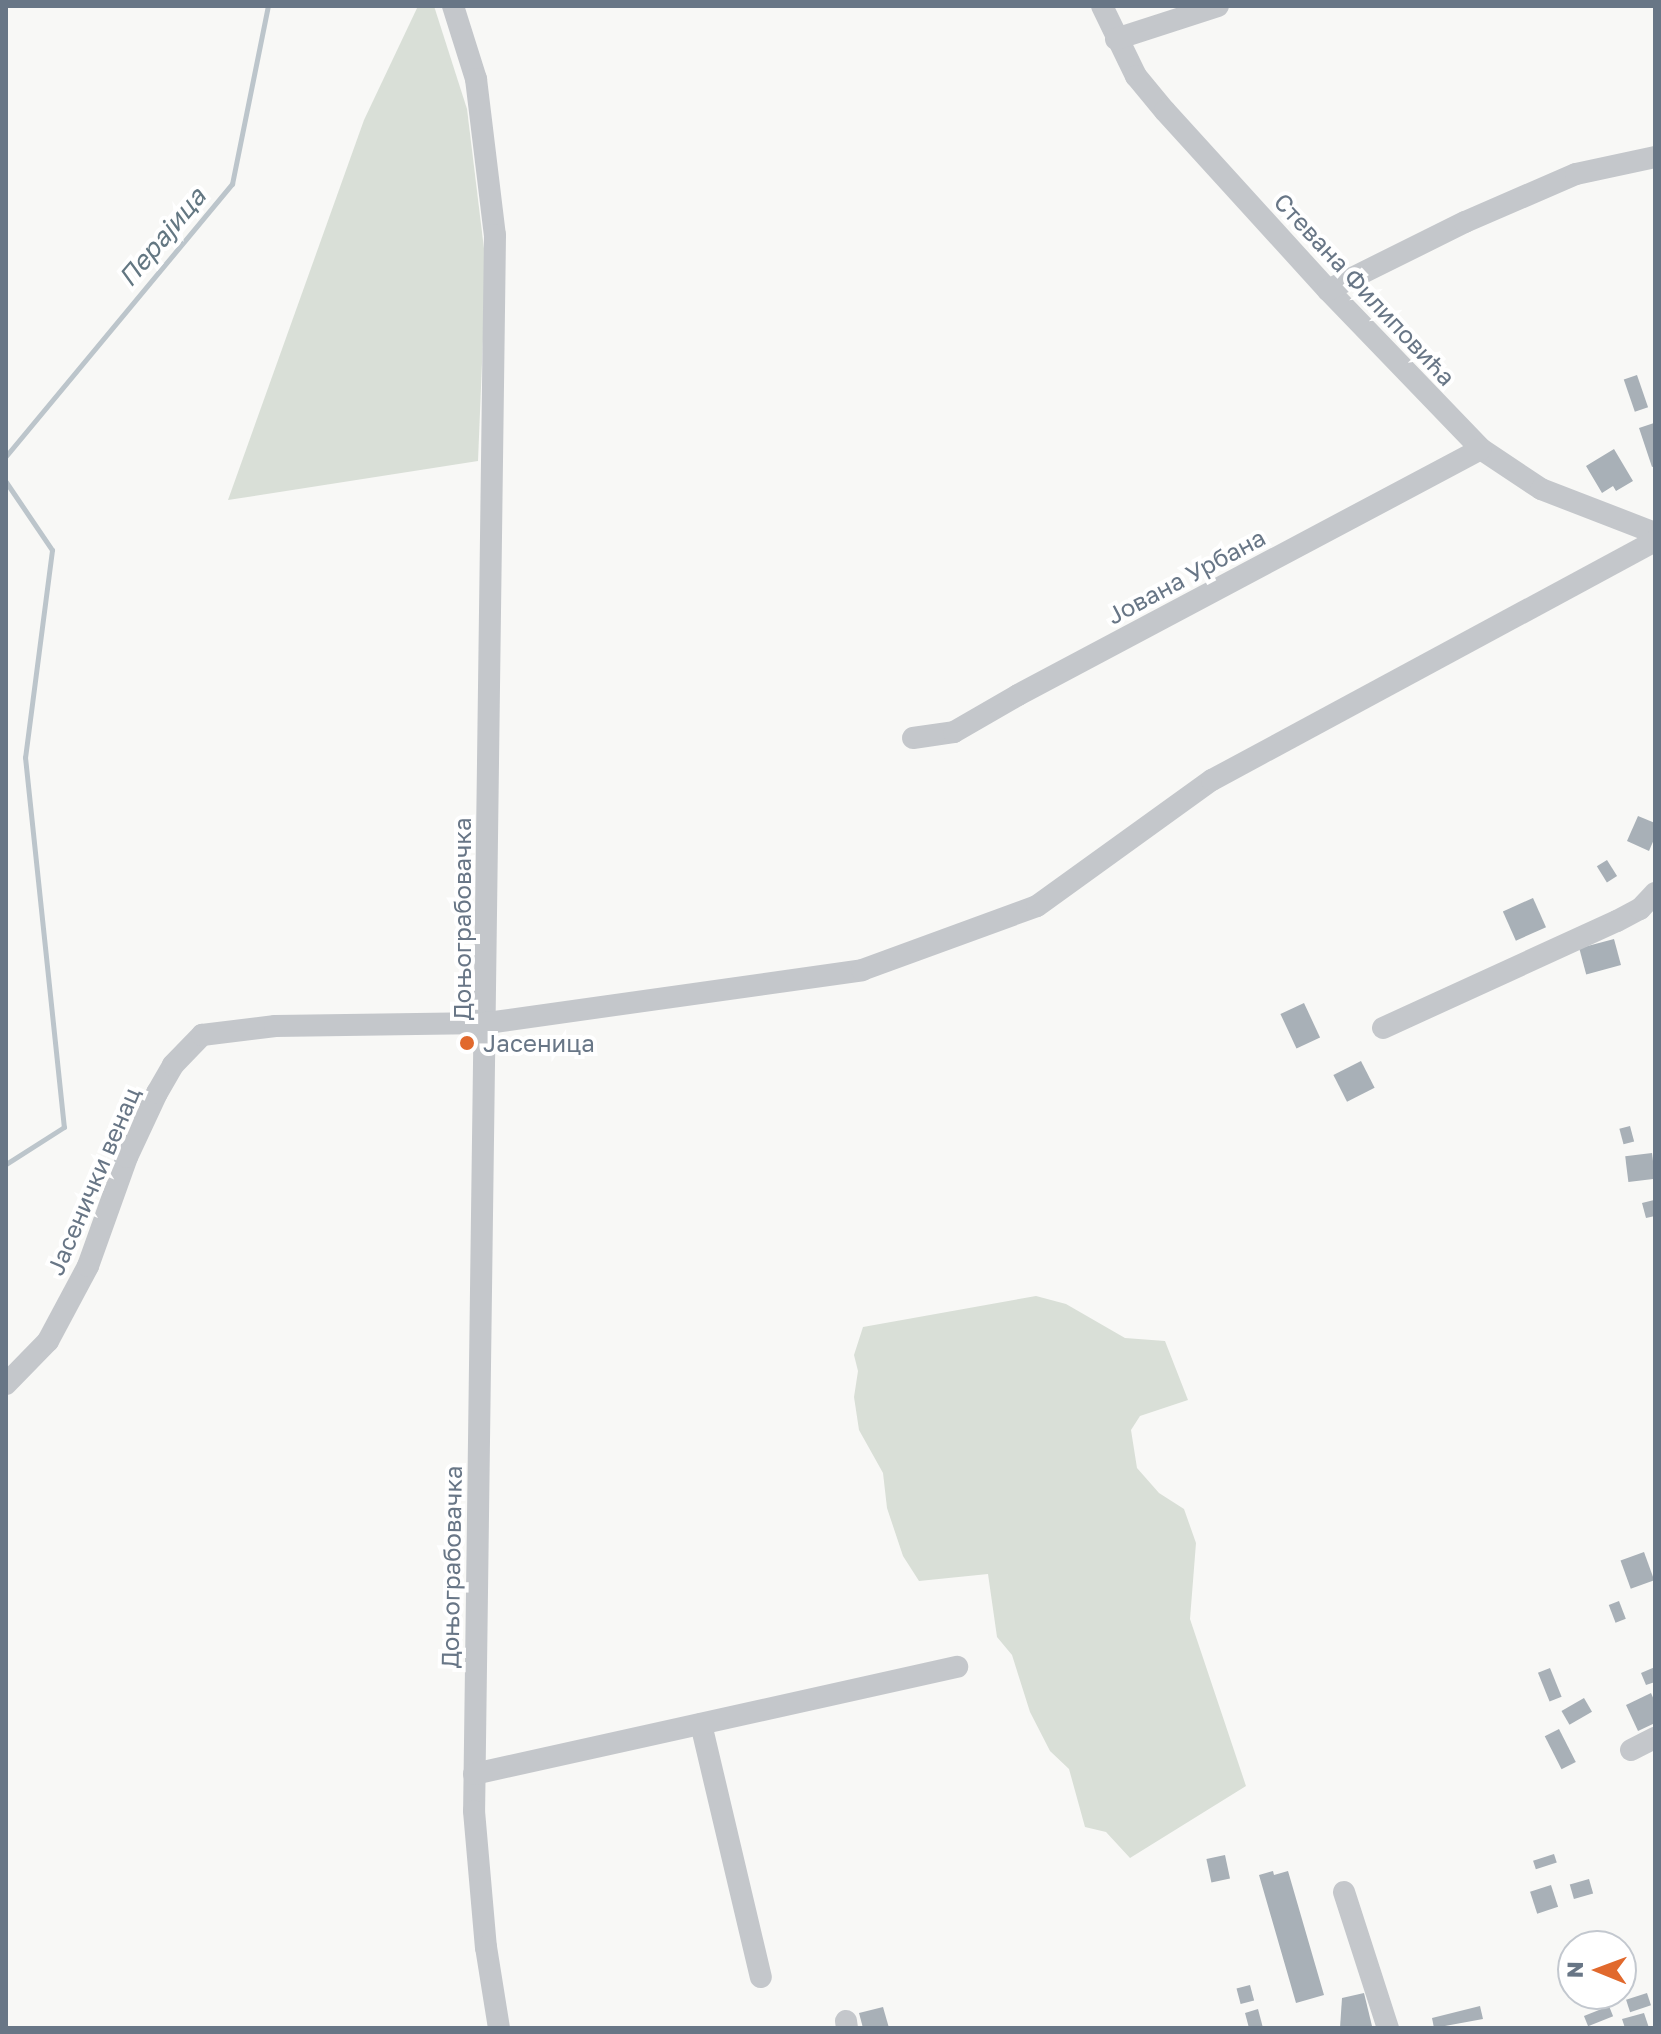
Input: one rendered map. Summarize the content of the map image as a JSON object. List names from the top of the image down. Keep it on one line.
{"streets":{"street":["Стевана Филиповића","Јована Урбана","Доњограбовачка","Јасенички венац"]},"crossings":[["Стевана Филиповића","Јована Урбана"],["Доњограбовачка","Јасенички венац"]],"water":["Перајица"],"places":["Јасеница"],"north":"left"}
